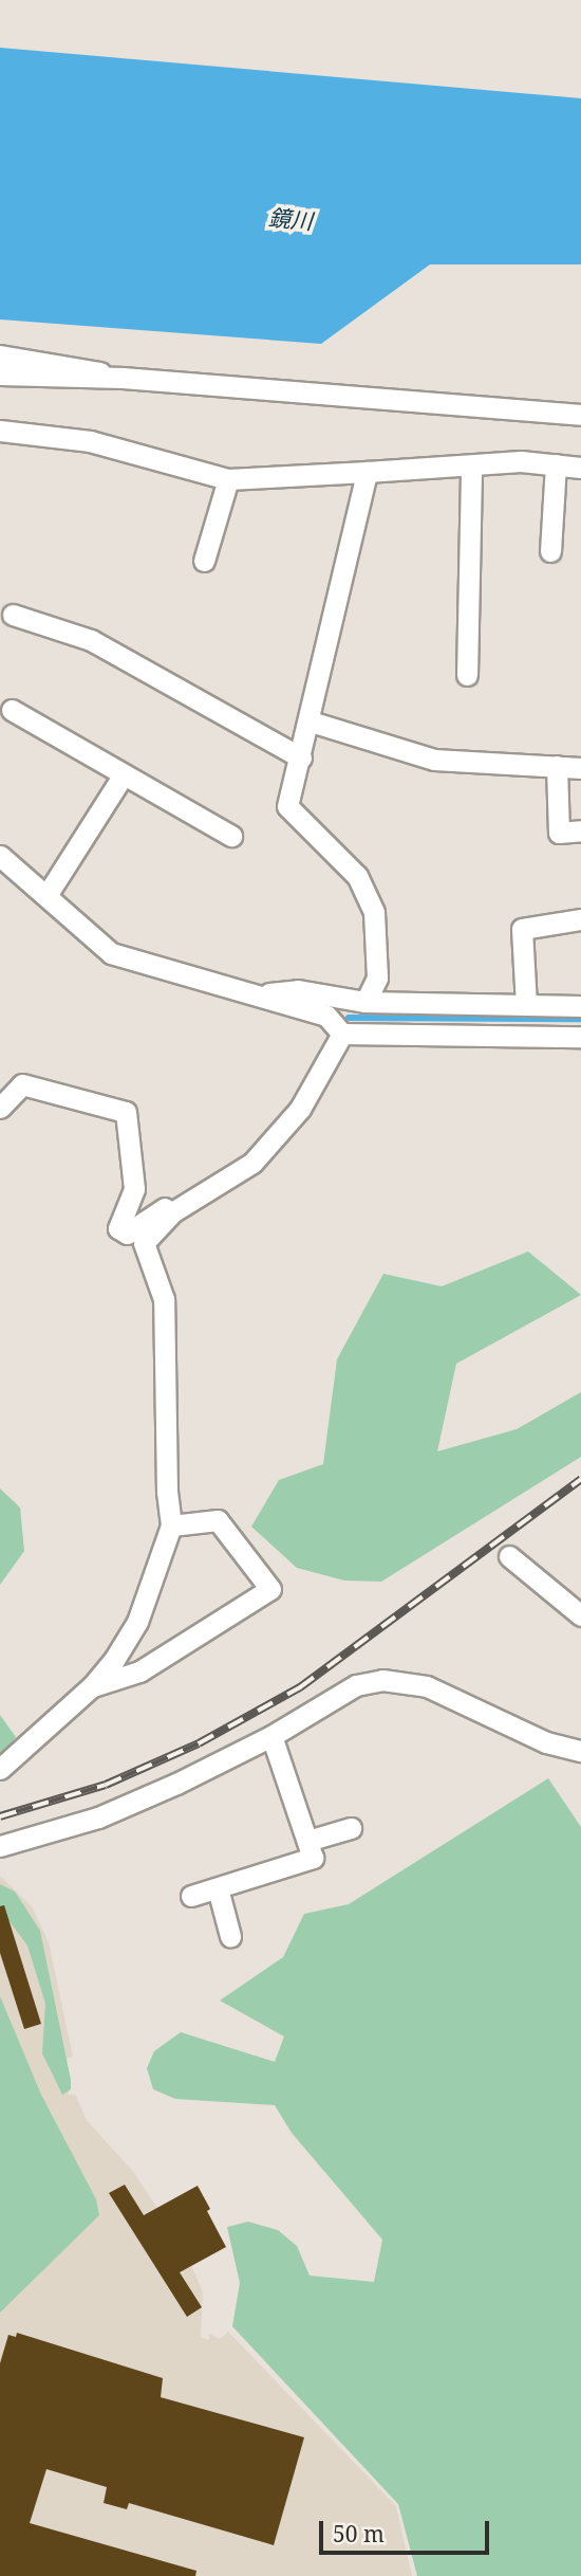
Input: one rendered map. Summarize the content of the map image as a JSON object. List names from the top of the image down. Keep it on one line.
{"water":["鏡川"],"scale_bar":"50 m"}
